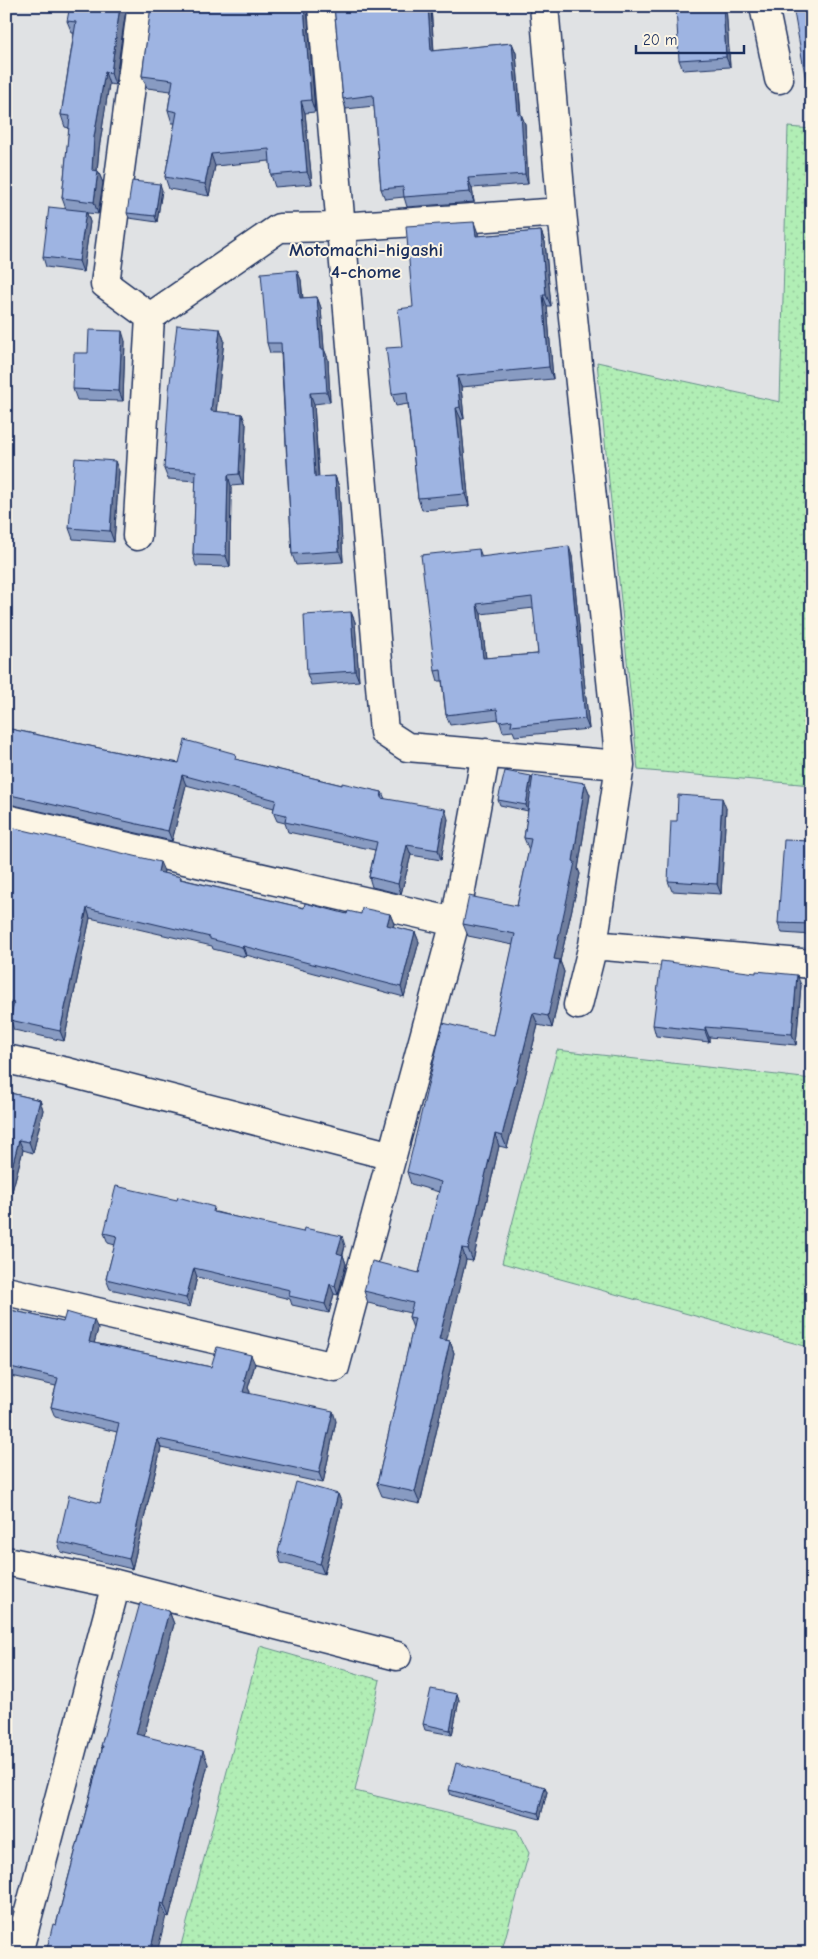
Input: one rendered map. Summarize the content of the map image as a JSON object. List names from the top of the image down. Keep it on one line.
{"districts":["Motomachi-higashi 4-chome"],"scale_bar":"20 m"}
